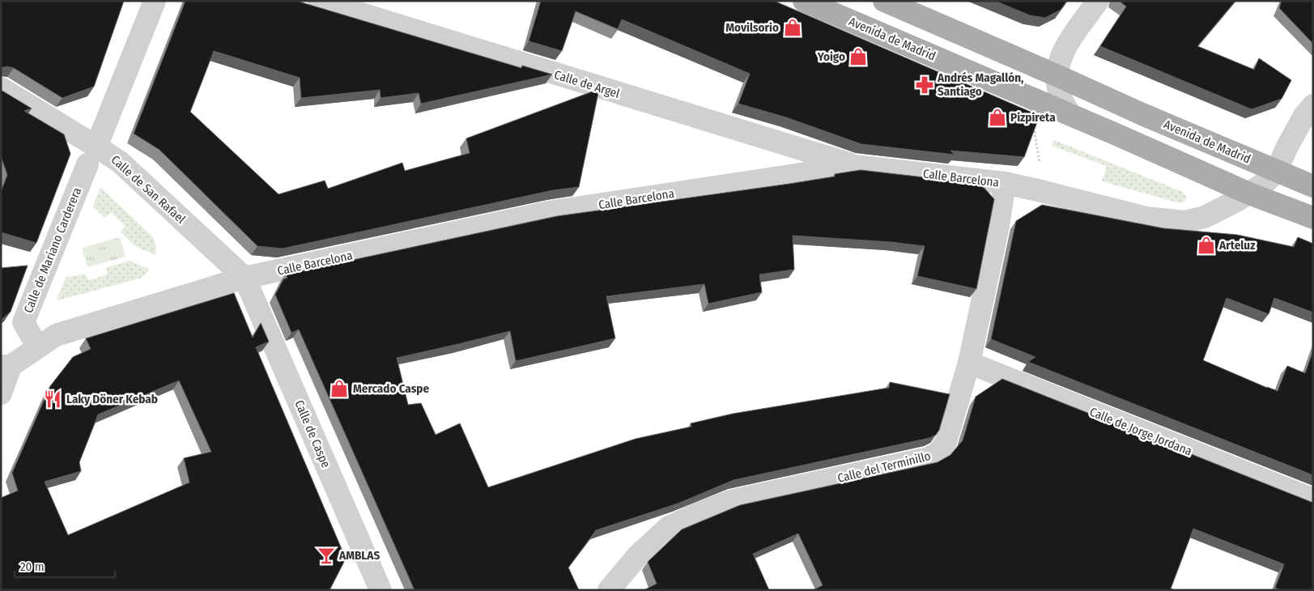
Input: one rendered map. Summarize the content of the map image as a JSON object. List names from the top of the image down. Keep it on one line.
{"streets":{"main road":["Avenida de Madrid"],"street":["Calle de Argel","Calle Barcelona","Calle de San Rafael","Calle de Mariano Carderera","Calle de Jorge Jordana","Calle de Caspe","Calle del Terminillo"]},"crossings":[["Avenida de Madrid","Calle Barcelona"],["Calle de Argel","Calle Barcelona"],["Calle Barcelona","Calle de San Rafael"],["Calle Barcelona","Calle de Caspe"],["Calle Barcelona","Calle del Terminillo"],["Calle de San Rafael","Calle de Mariano Carderera"],["Calle de San Rafael","Calle de Caspe"],["Calle de Jorge Jordana","Calle del Terminillo"]],"places":{"shop":["Movilsorio","Yoigo","Pizpireta","Arteluz","Mercado Caspe"],"pharmacy":["Andrés Magallón, Santiago"],"restaurant":["Laky Döner Kebab"],"bar":["AMBLAS"]},"scale_bar":"20 m"}
